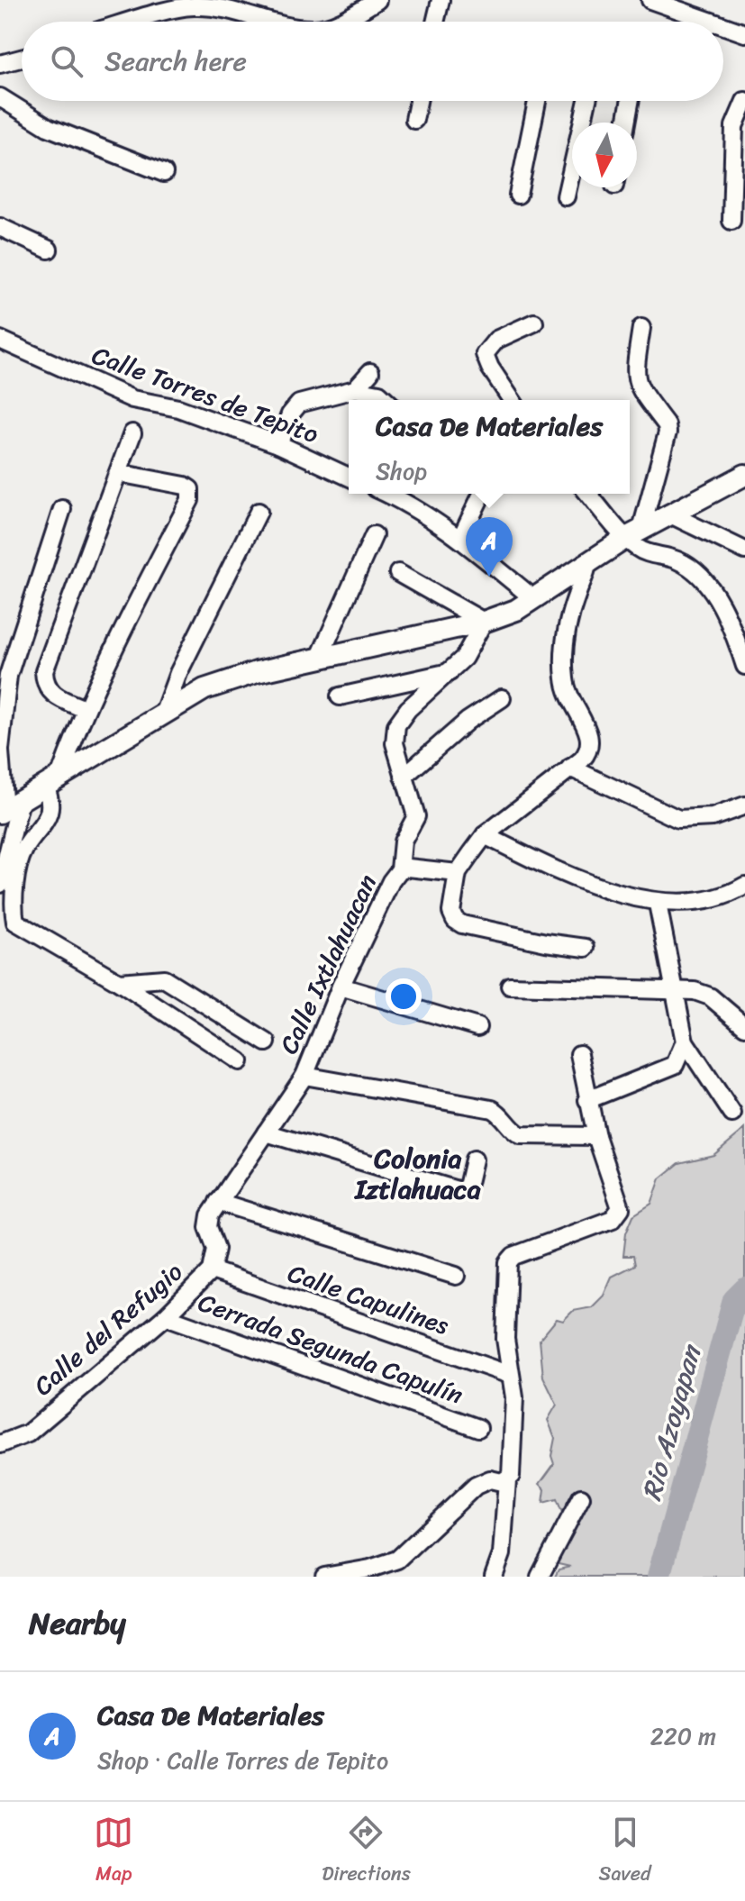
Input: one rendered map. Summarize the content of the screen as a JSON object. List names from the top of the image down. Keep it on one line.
{"streets":{"street":["Calle Torres de Tepito","Calle Ixtlahuacan","Calle Capulines","Calle del Refugio","Cerrada Segunda Capulín"]},"crossings":[["Calle Ixtlahuacan","Calle Capulines"],["Calle Ixtlahuacan","Calle del Refugio"],["Calle Capulines","Calle del Refugio"],["Calle del Refugio","Cerrada Segunda Capulín"]],"districts":["Colonia Iztlahuaca"],"water":["Rio Azoyapan"],"north":"bottom","page":{"search":"Search here","popup":["Casa De Materiales","Shop"],"pins":"A","heading":"Nearby","list":[{"mark":"A","name":"Casa De Materiales","note":"Shop · Calle Torres de Tepito","value":"220 m"}],"nav":["Map","Directions","Saved"]}}
